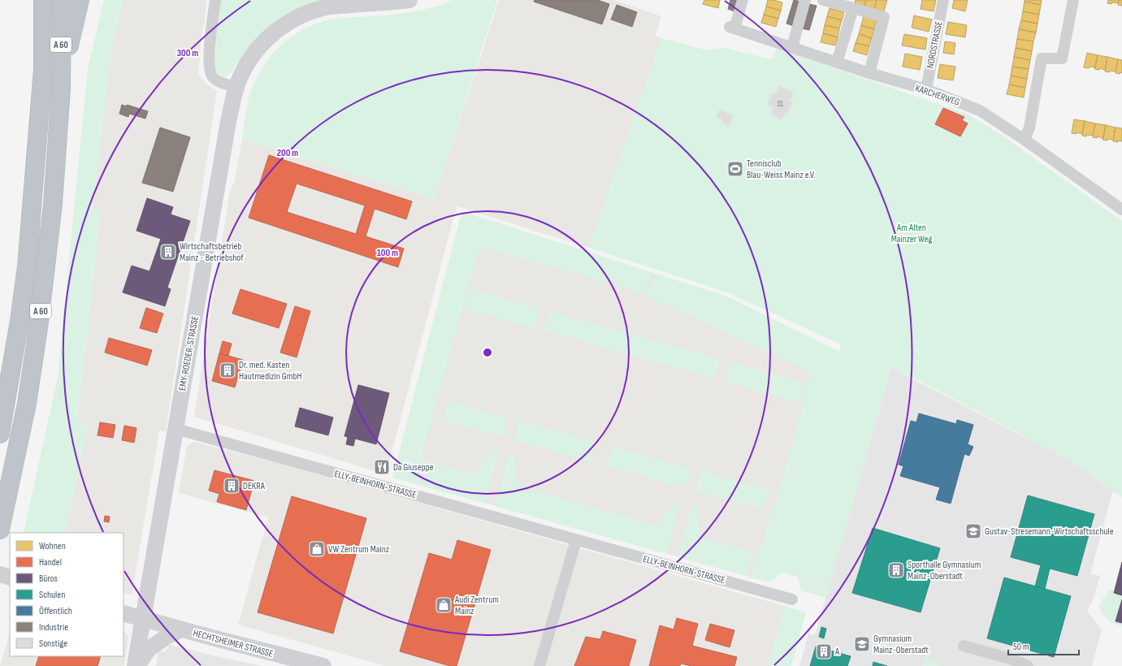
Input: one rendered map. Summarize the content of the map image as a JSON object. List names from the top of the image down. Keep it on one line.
{"streets":{"highway":["A 60"],"street":["NORDSTRASSE","KARCHERWEG","EMY-ROEDER-STRASSE","ELLY-BEINHORN-STRASSE","HECHTSHEIMER STRASSE"]},"crossings":[["NORDSTRASSE","KARCHERWEG"],["EMY-ROEDER-STRASSE","ELLY-BEINHORN-STRASSE"],["EMY-ROEDER-STRASSE","HECHTSHEIMER STRASSE"]],"parks":["Am Alten Mainzer Weg"],"places":{"sports":["Tennisclub Blau-Weiss Mainz e.V."],"building":["Wirtschaftsbetrieb Mainz - Betriebshof","Dr. med. Kasten Hautmedizin GmbH","DEKRA","Sporthalle Gymnasium Mainz-Oberstadt","A"],"restaurant":["Da Giuseppe"],"school or university":["Gustav-Stresemann-Wirtschaftsschule","Gymnasium Mainz-Oberstadt"],"shop":["VW Zentrum Mainz","Audi Zentrum Mainz"]},"house_numbers":["31"],"legend":["Wohnen","Handel","Büros","Schulen","Öffentlich","Industrie","Sonstige"],"scale_bar":"50 m","rings":["300 m","200 m","100 m"]}
